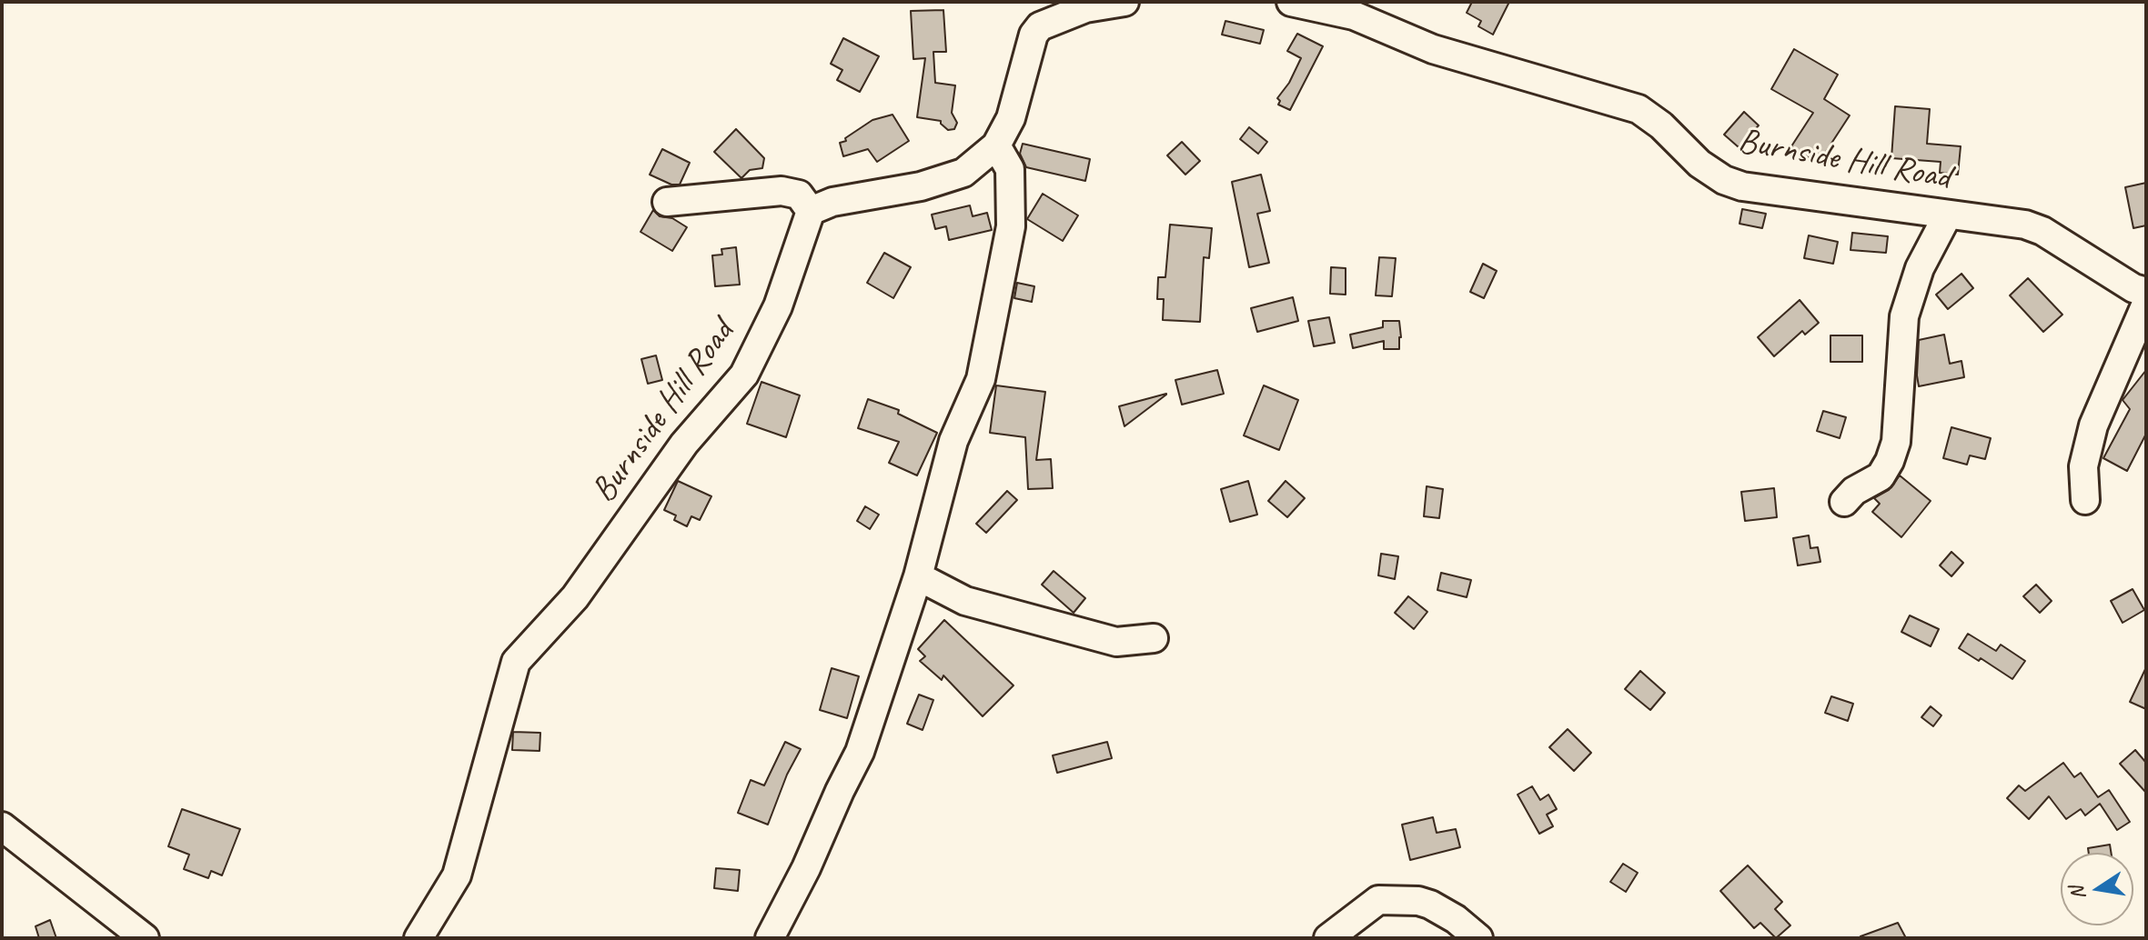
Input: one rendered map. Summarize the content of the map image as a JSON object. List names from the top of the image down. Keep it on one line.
{"streets":{"street":["Burnside Hill Road"]},"north":"left"}
